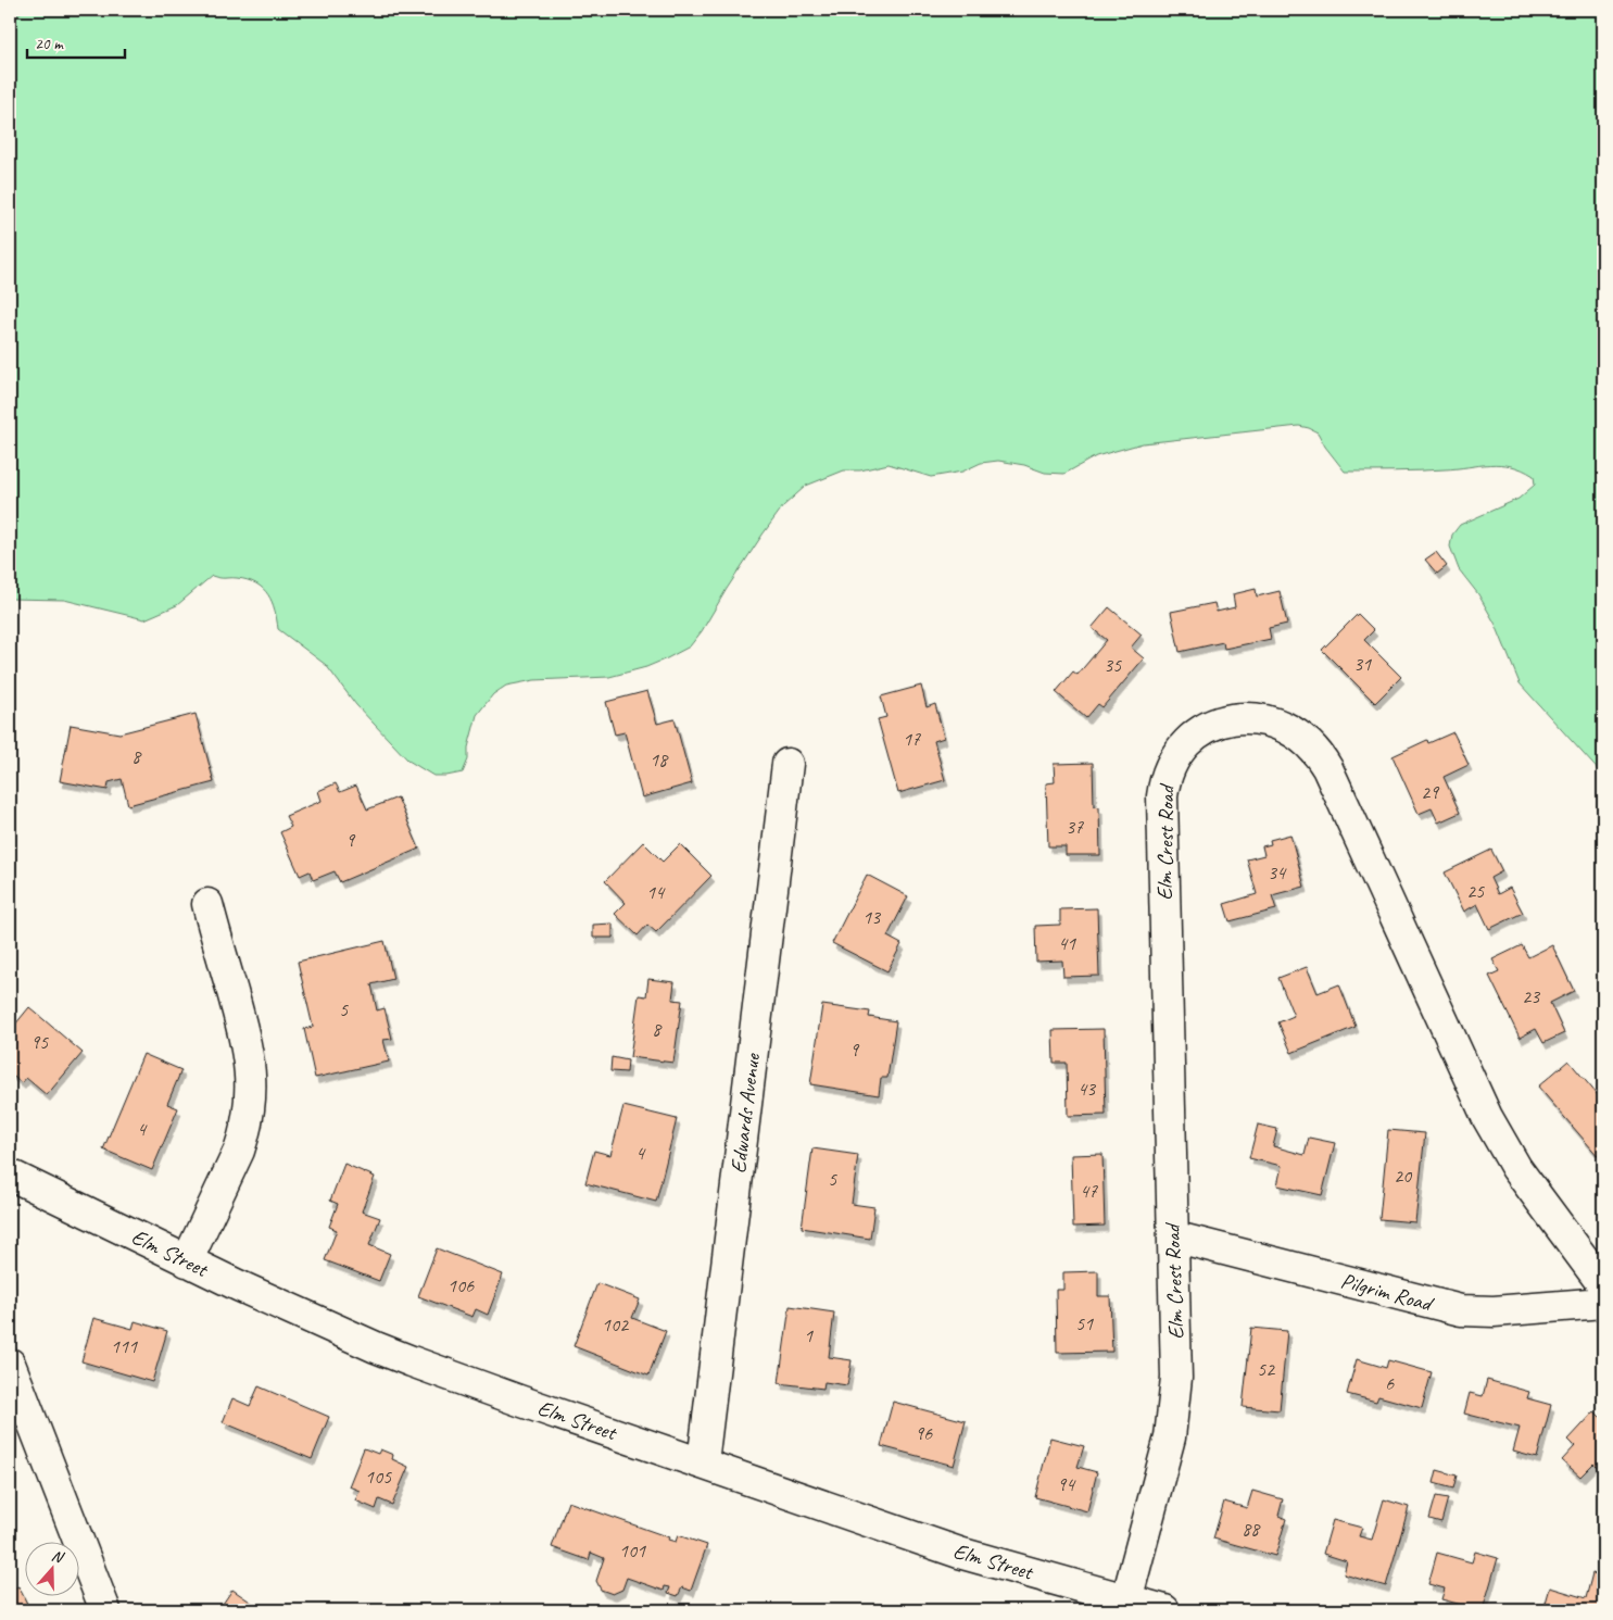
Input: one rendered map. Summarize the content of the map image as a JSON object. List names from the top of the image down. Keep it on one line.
{"streets":{"street":["Elm Crest Road","Edwards Avenue","Elm Street","Pilgrim Road"]},"crossings":[["Elm Crest Road","Elm Street"],["Elm Crest Road","Pilgrim Road"],["Edwards Avenue","Elm Street"]],"house_numbers":["31","35","17","8","18","29","37","9","34","25","14","13","41","23","5","8","95","9","43","4","4","20","5","47","106","51","102","1","111","52","6","96","105","94","88","101"],"scale_bar":"20 m","north":"top"}
